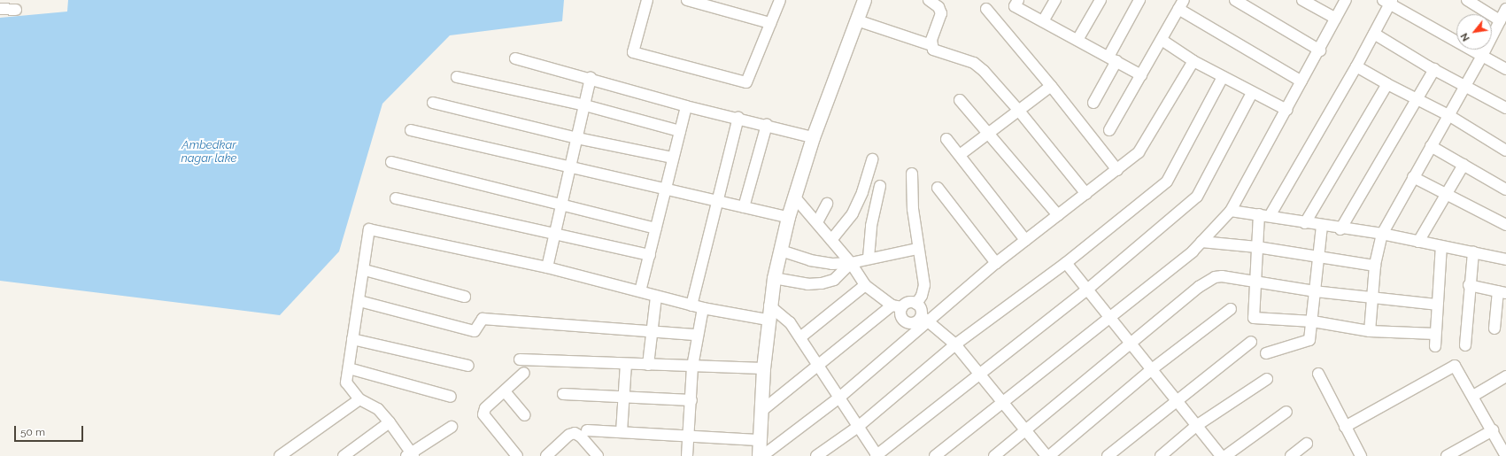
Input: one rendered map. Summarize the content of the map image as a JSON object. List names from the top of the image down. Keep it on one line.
{"water":["Ambedkar nagar lake"],"scale_bar":"50 m","north":"bottom left"}
